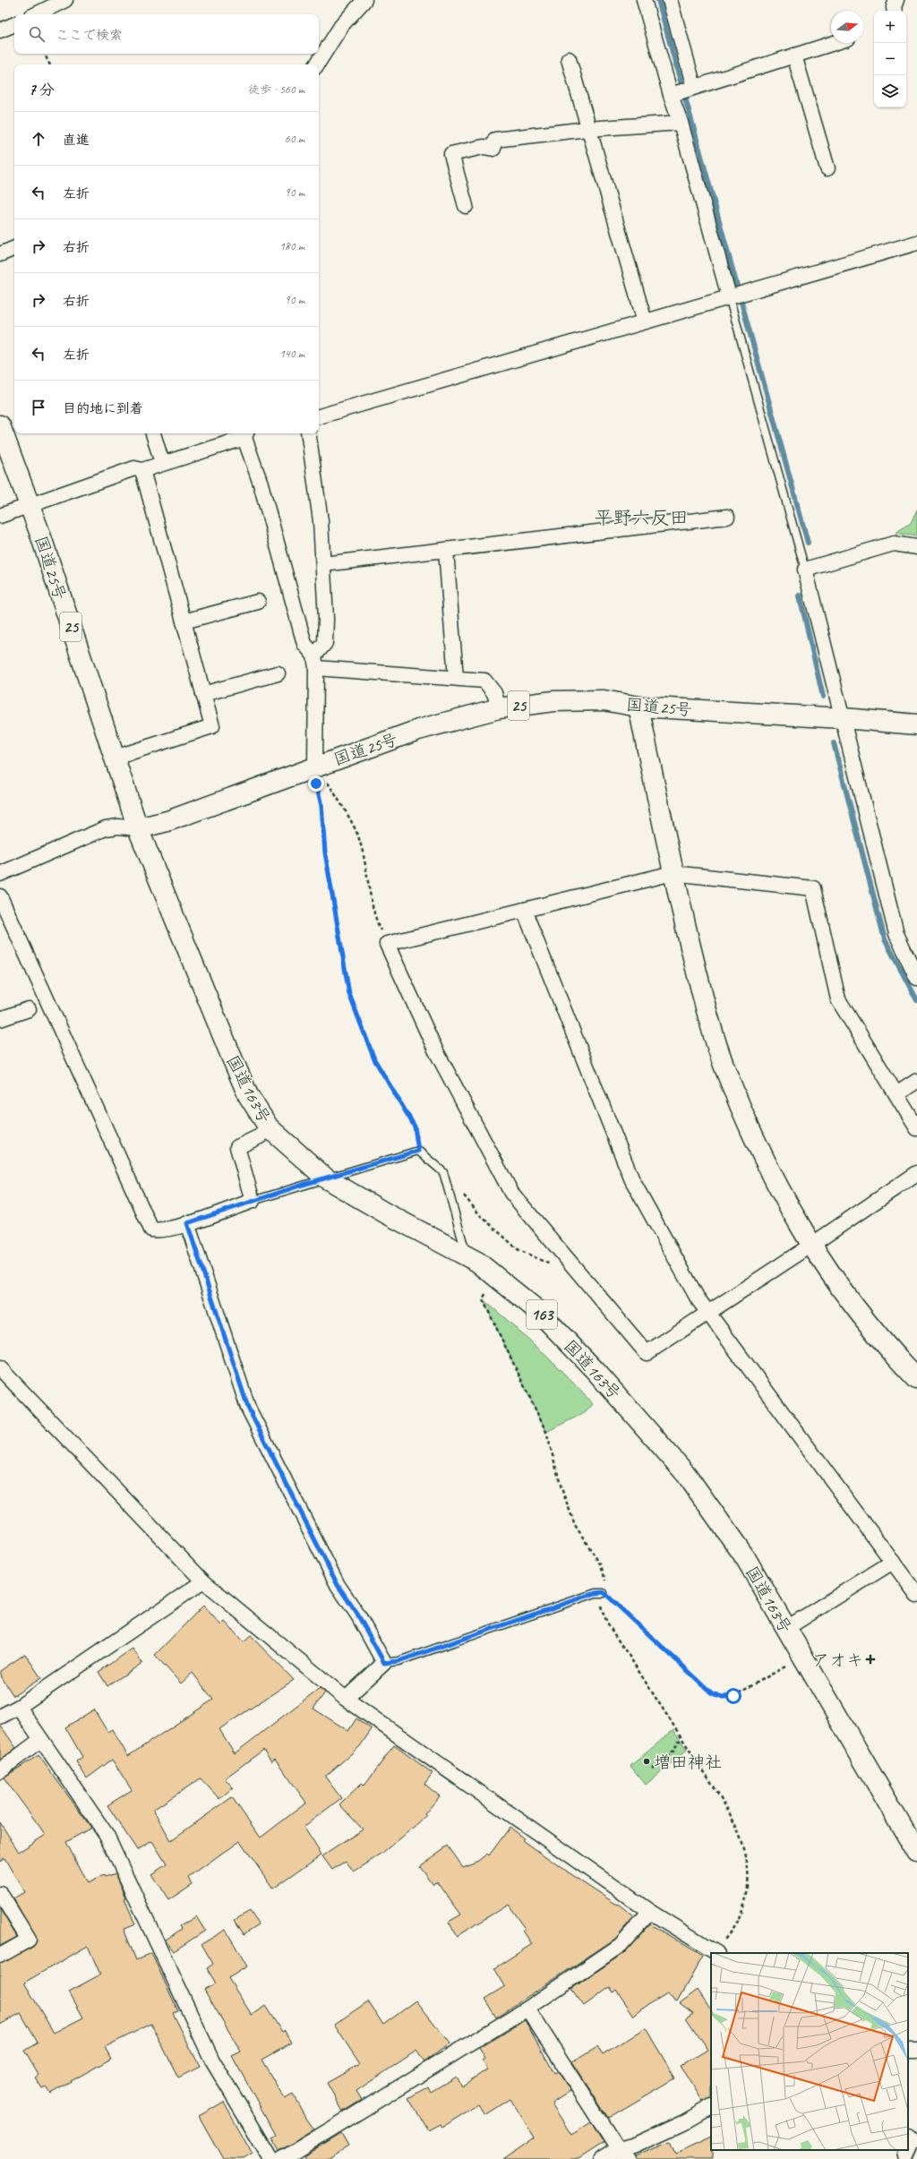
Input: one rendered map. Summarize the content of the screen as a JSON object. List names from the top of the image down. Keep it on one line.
{"streets":{"main road":["国道25号","25","国道163号","163"]},"crossings":[["国道25号","国道163号"]],"districts":["平野六反田"],"places":{"health":["アオキ"],"other":["増田神社"]},"north":"right","page":{"map_buttons":["+","−"],"search":"ここで検索","heading":["7 分","徒歩 · 560 m"],"list":[["直進","60 m"],["左折","90 m"],["右折","180 m"],["右折","90 m"],["左折","140 m"],"目的地に到着"]}}
